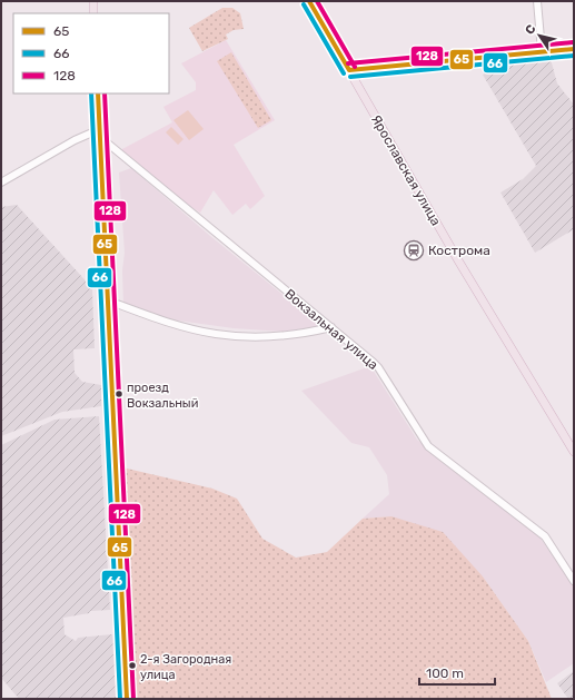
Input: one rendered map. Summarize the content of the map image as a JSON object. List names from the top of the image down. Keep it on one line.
{"streets":{"main road":["Ярославская улица"],"street":["Вокзальная улица"]},"places":{"station":["Кострома"],"other":["проезд Вокзальный","2-я Загородная улица"]},"lines":["transit line 65","transit line 128","transit line 66"],"legend":["65","66","128"],"scale_bar":"100 m","north":"top left"}
